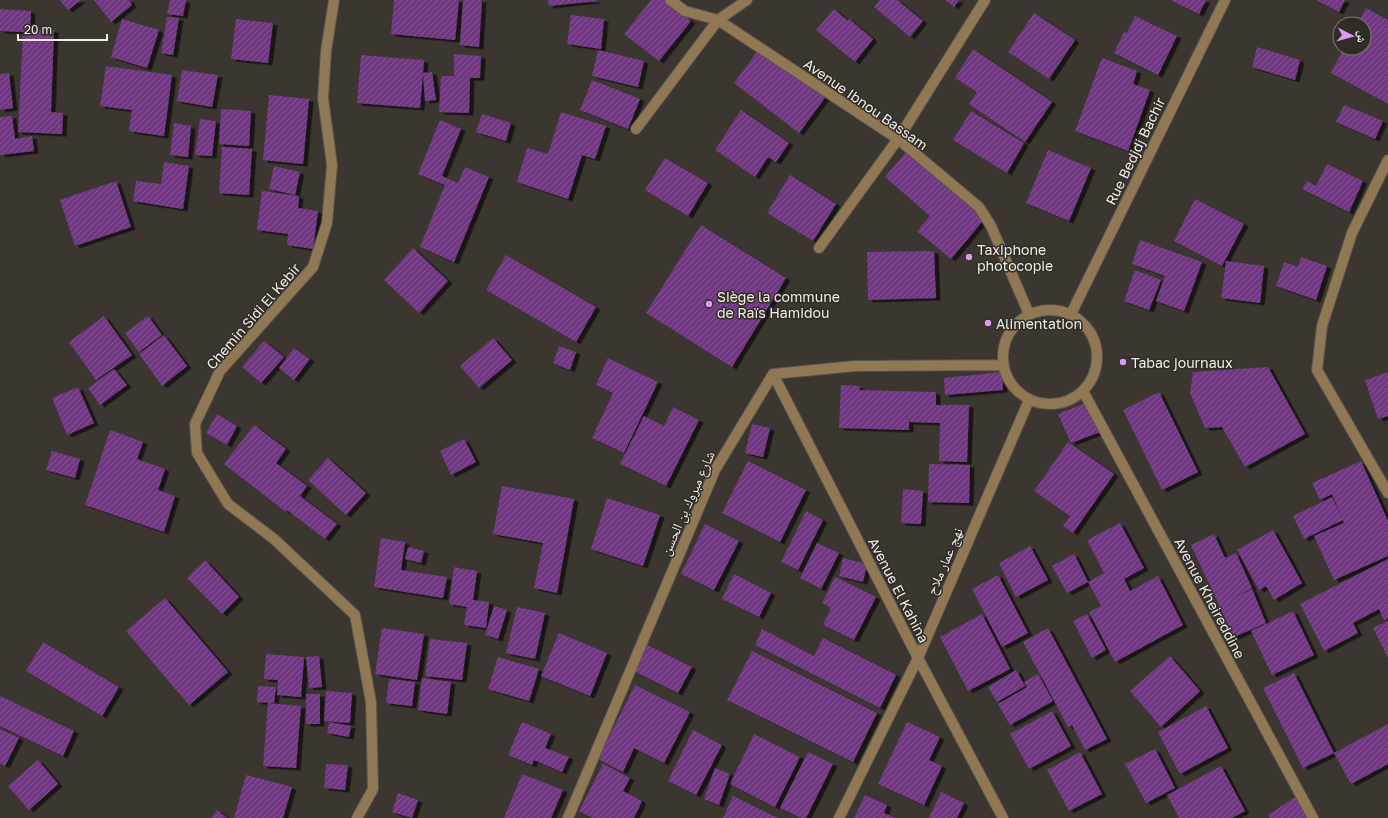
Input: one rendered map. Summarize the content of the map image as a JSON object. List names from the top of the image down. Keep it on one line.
{"streets":{"street":["Avenue Ibnou Bassam","Rue Bedjdj Bachir","Chemin Sidi El Kebir","شارع مبروك بن الحسن","نهج عمار ملاح","Avenue El Kahina","Avenue Kheireddine"]},"crossings":[["Avenue Ibnou Bassam","Rue Bedjdj Bachir"],["Avenue Ibnou Bassam","نهج عمار ملاح"],["Avenue Ibnou Bassam","Avenue Kheireddine"],["Rue Bedjdj Bachir","نهج عمار ملاح"],["Rue Bedjdj Bachir","Avenue Kheireddine"],["شارع مبروك بن الحسن","Avenue El Kahina"],["نهج عمار ملاح","Avenue El Kahina"],["نهج عمار ملاح","Avenue Kheireddine"]],"places":["Taxiphone photocopie","Siège la commune de Raïs Hamidou","Alimentation","Tabac journaux"],"scale_bar":"20 m","north":"right"}
